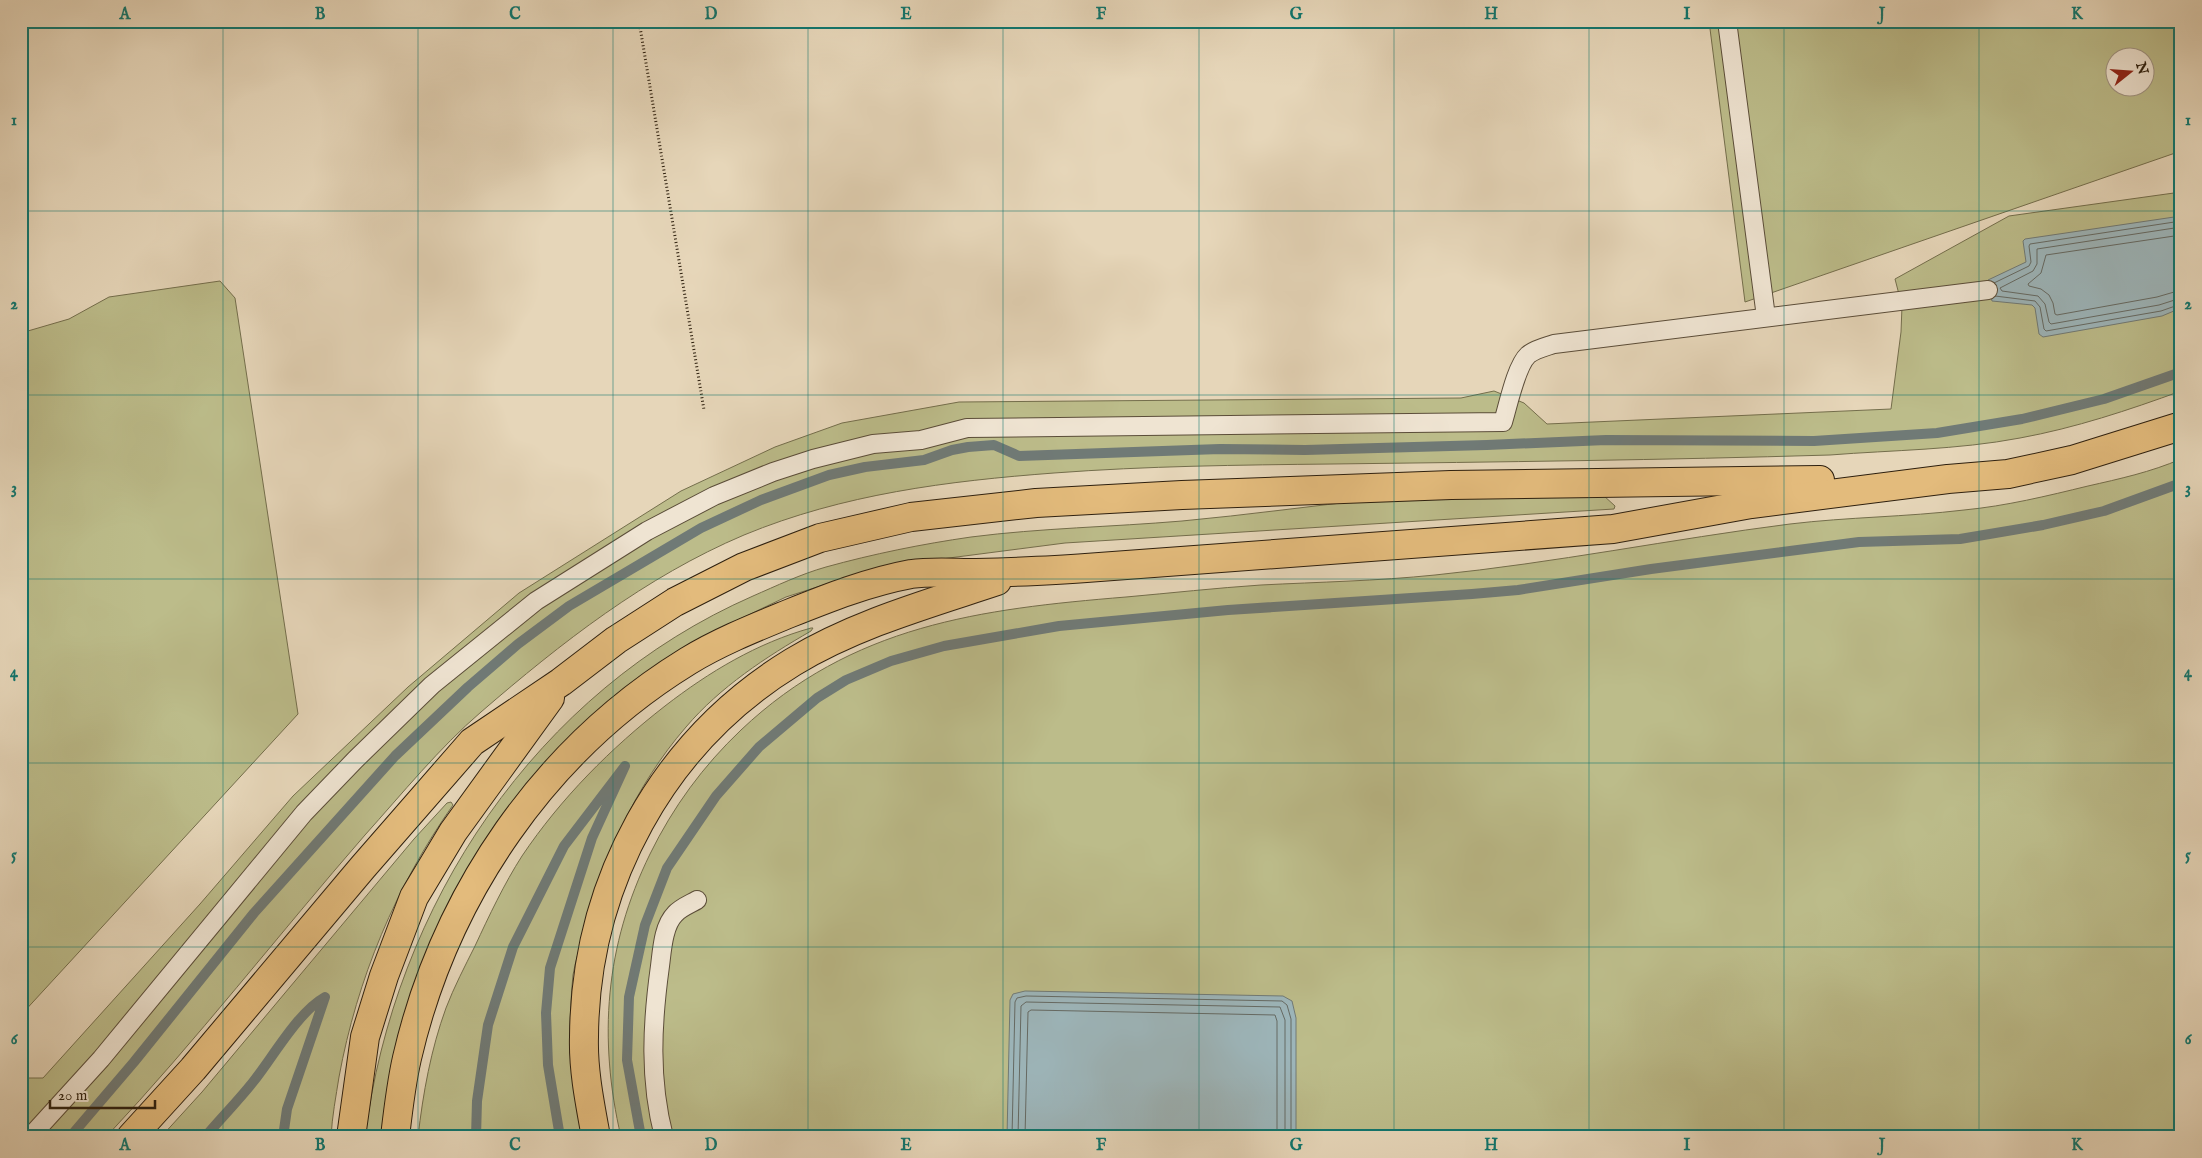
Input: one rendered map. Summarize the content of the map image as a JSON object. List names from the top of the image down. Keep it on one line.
{"scale_bar":"20 m","north":"right","grid":{"columns":["A","B","C","D","E","F","G","H","I","J","K"],"rows":["1","2","3","4","5","6"]}}
